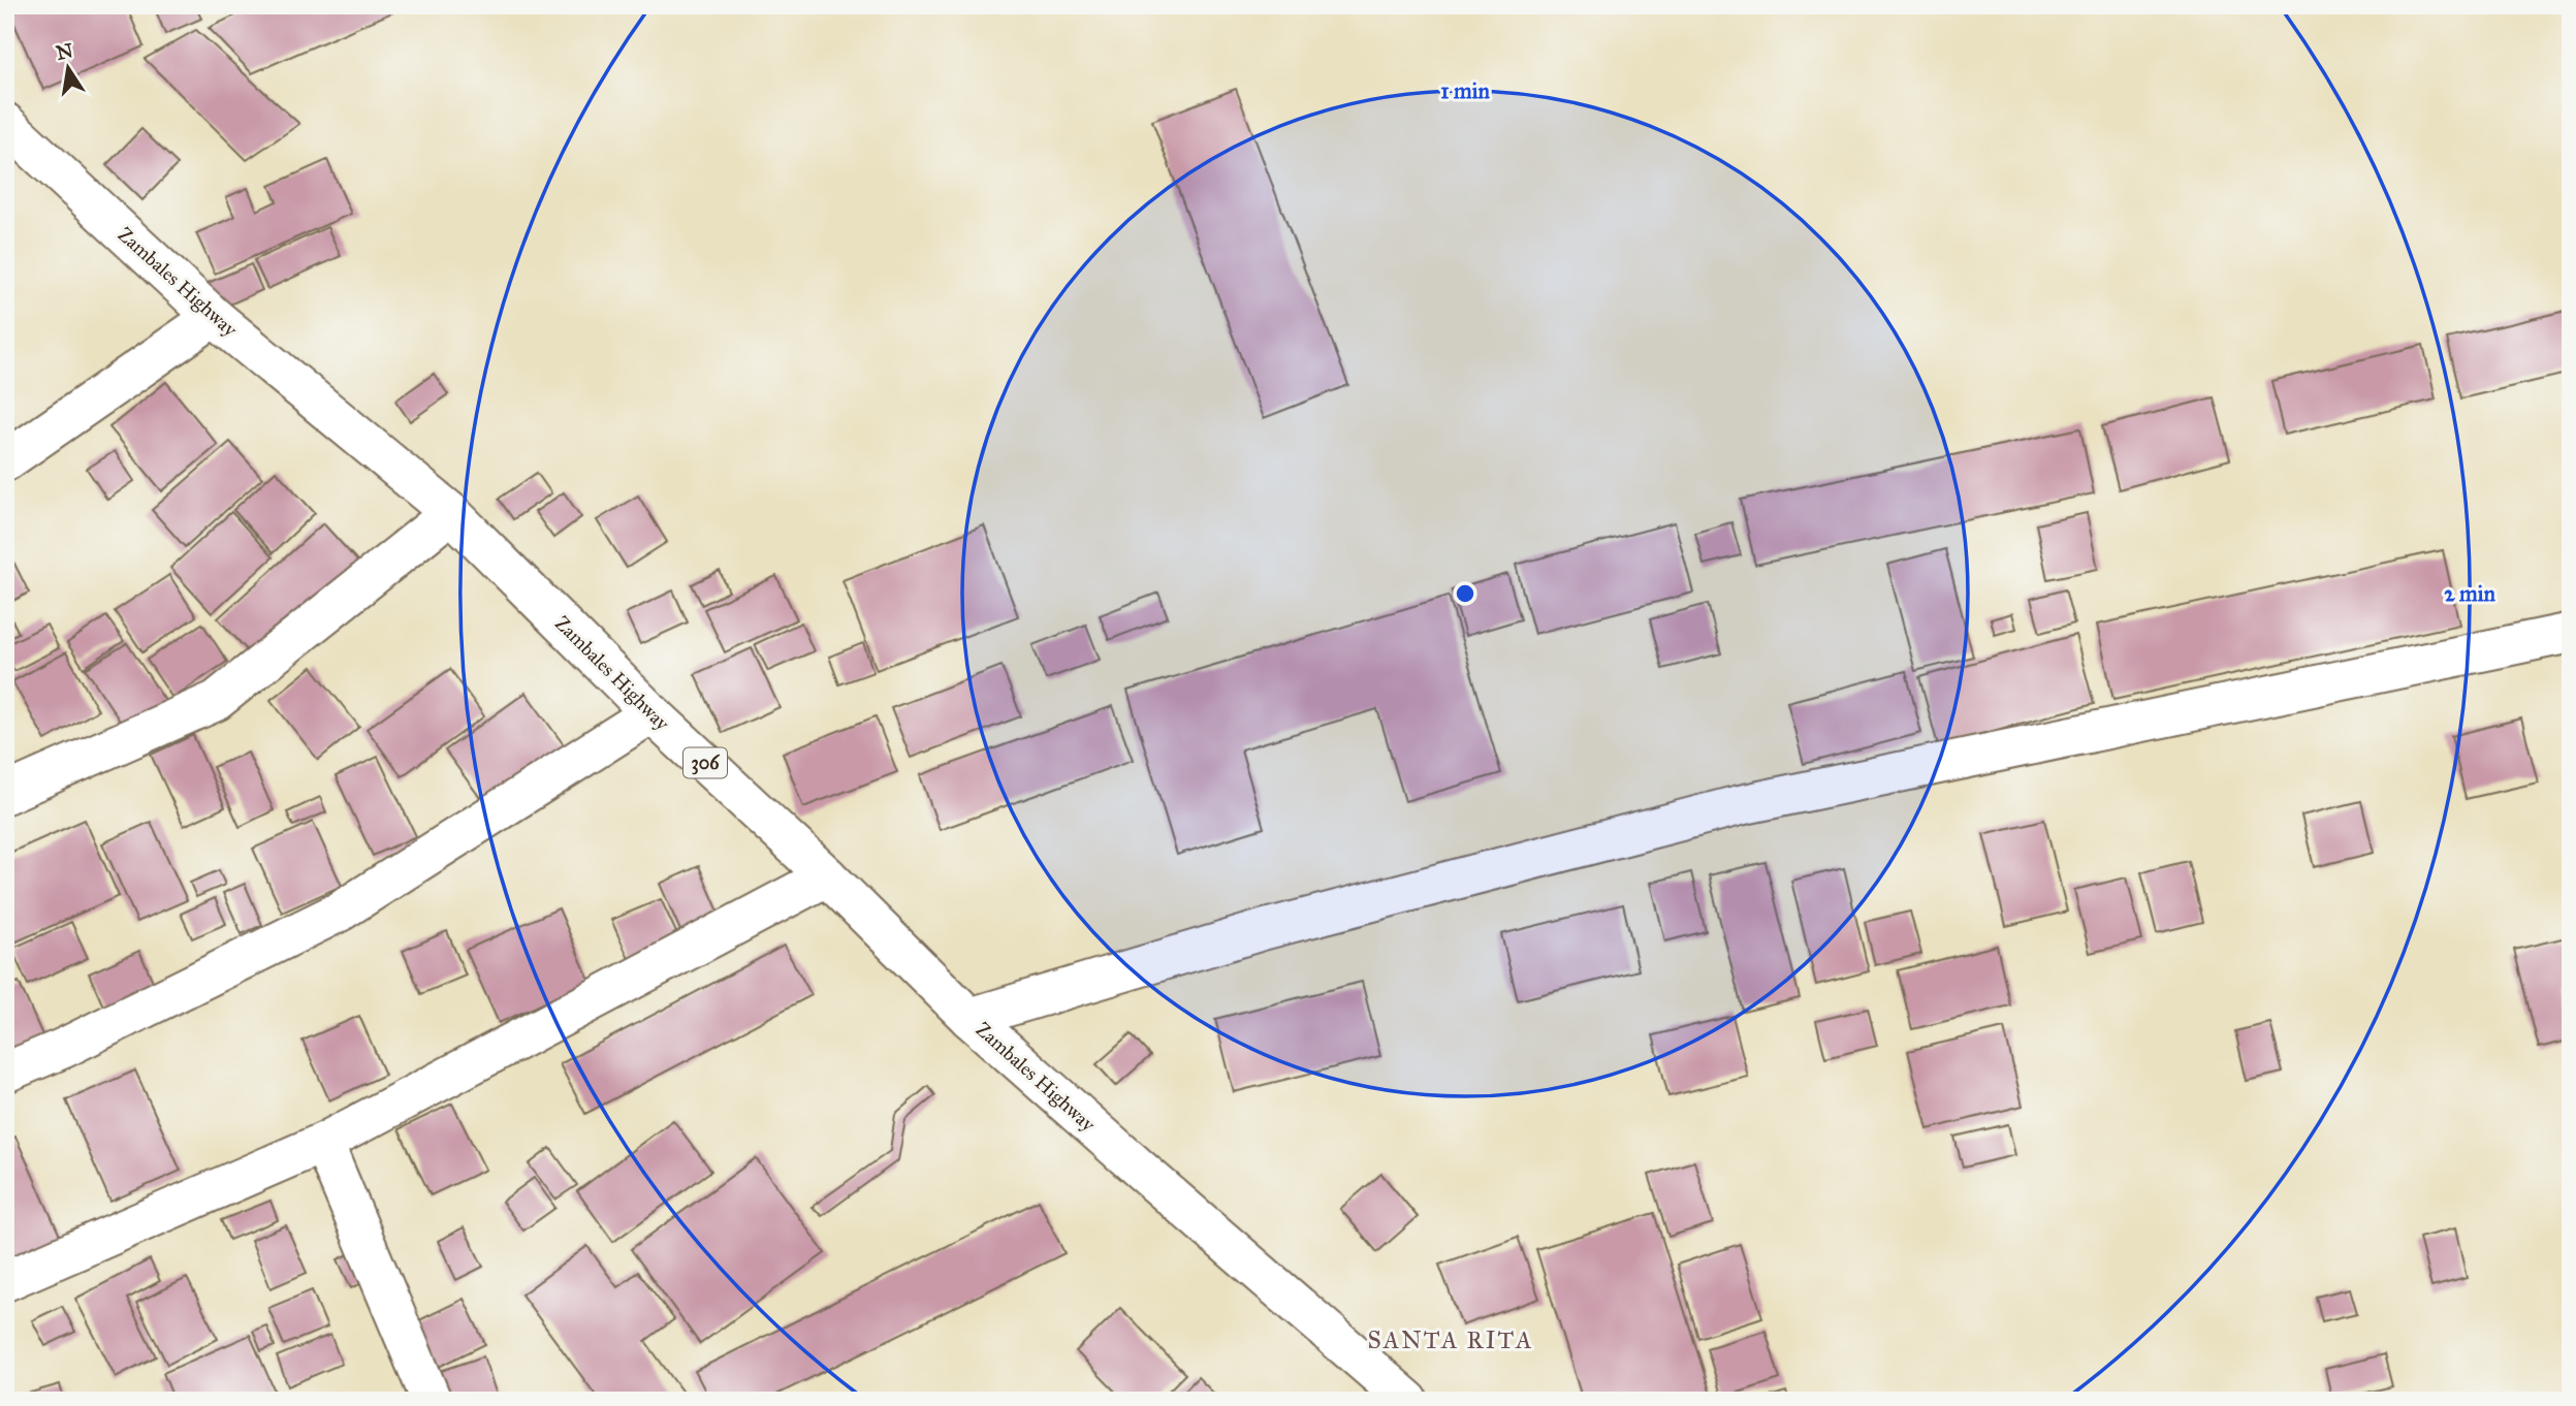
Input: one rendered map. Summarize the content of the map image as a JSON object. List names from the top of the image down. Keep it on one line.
{"streets":{"street":["Zambales Highway","306"]},"districts":["SANTA RITA"],"north":"top","rings":["1 min","2 min"]}
